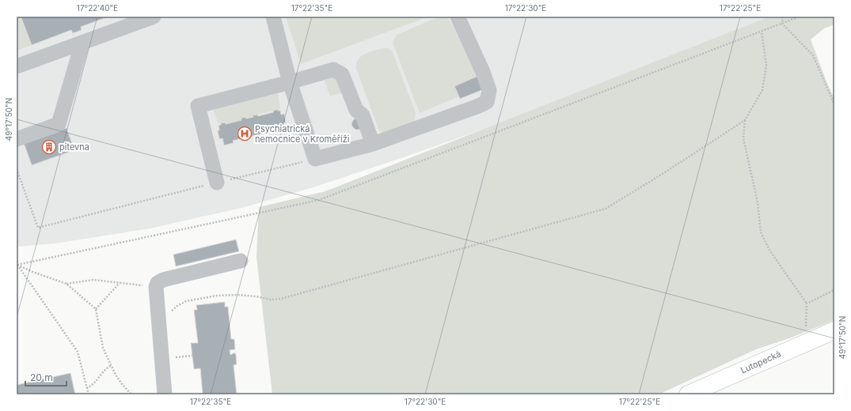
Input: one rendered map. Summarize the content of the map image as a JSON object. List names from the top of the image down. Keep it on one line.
{"streets":{"main road":["Lutopecká"]},"places":{"hospital":["Psychiatrická nemocnice v Kroměříži"],"building":["pitevna"]},"scale_bar":"20 m","coordinates":["17°22'40\"E","17°22'35\"E","17°22'30\"E","17°22'25\"E","49°17'50\"N"]}
